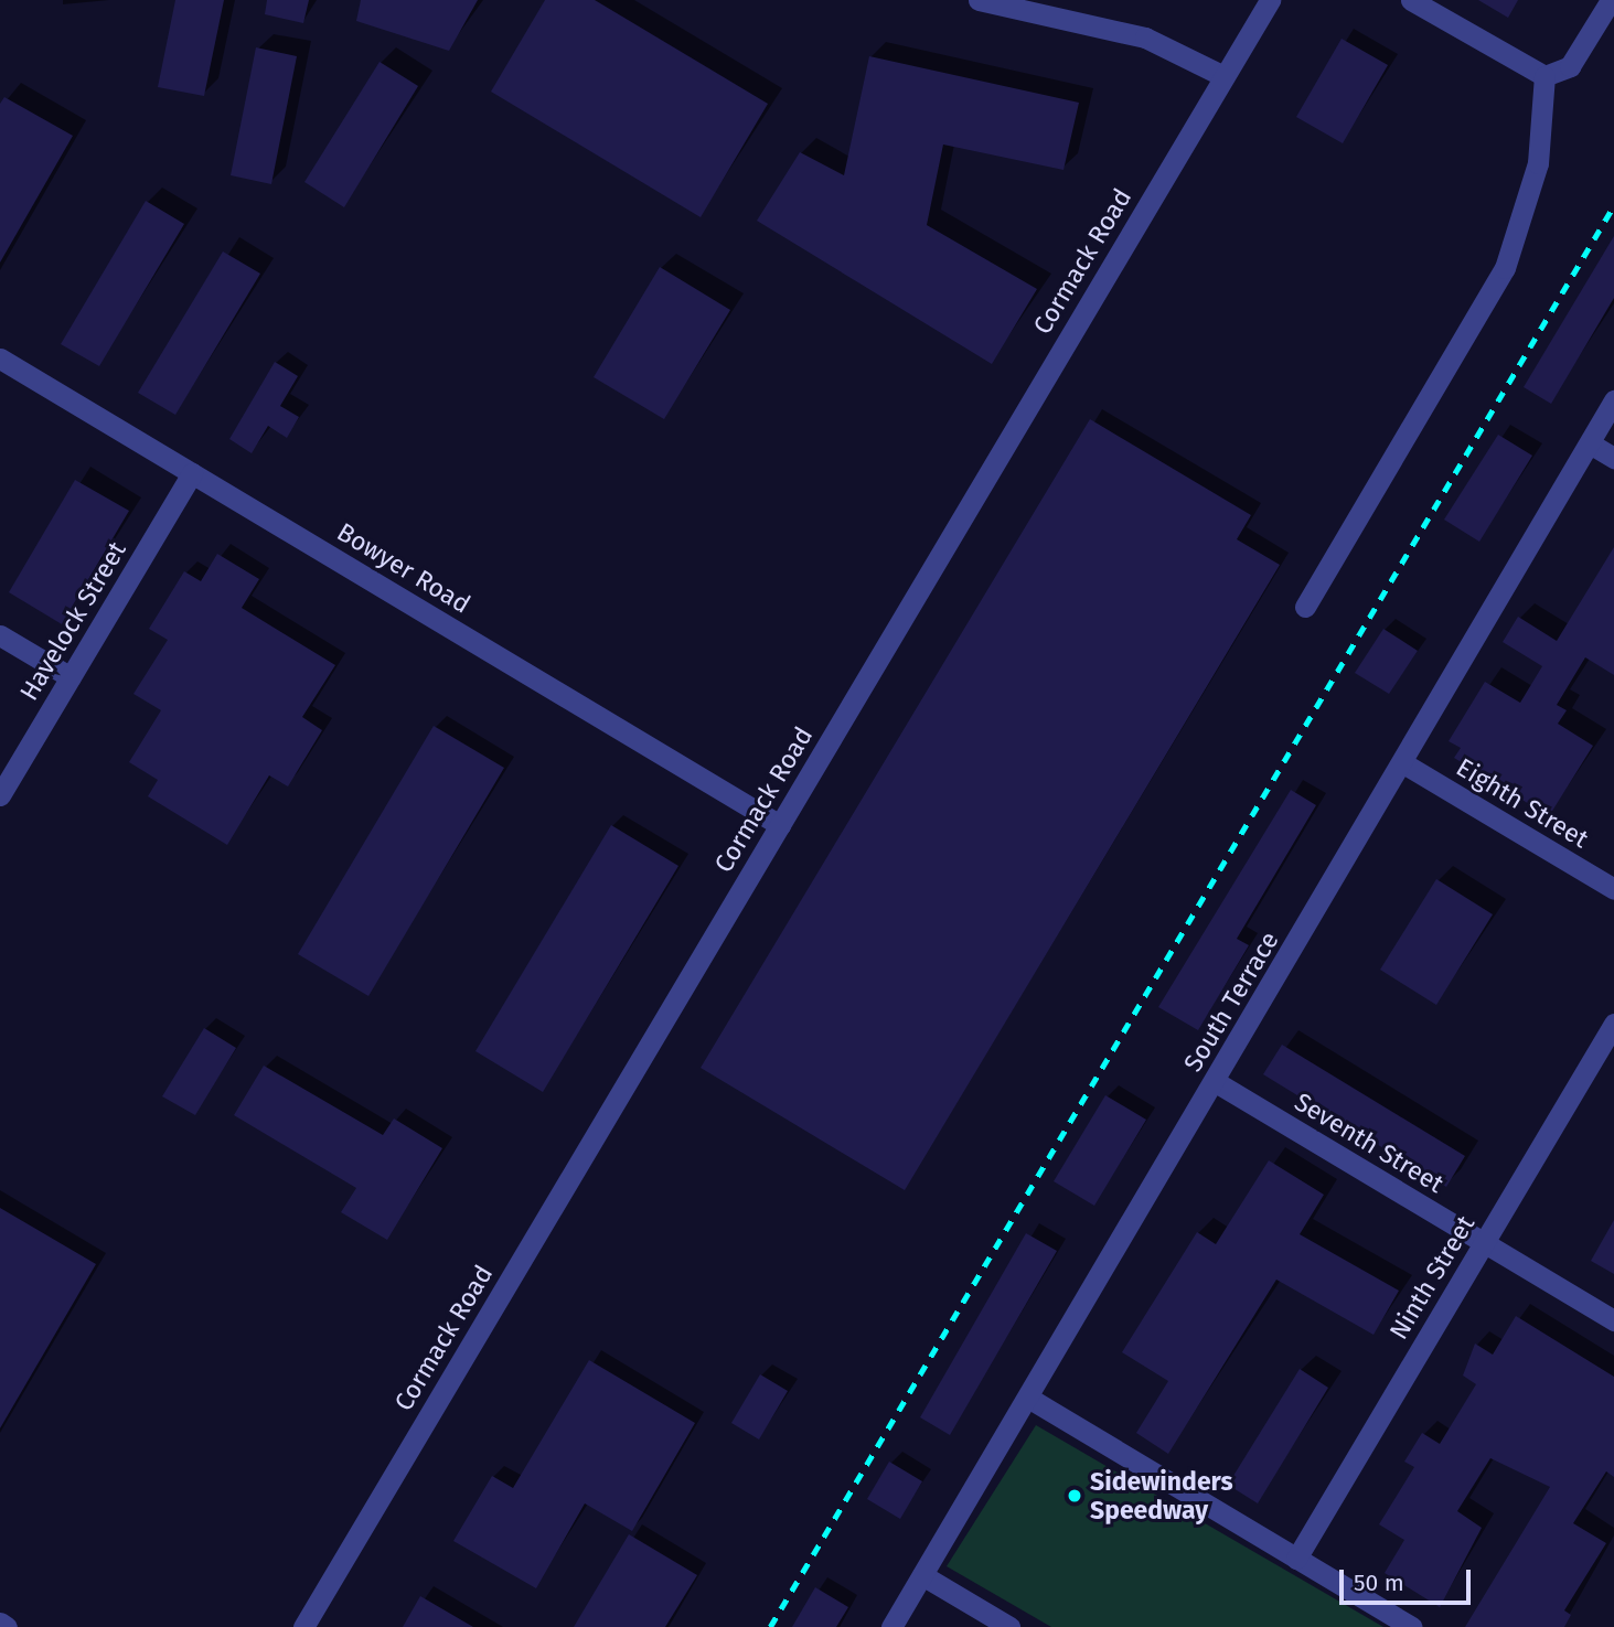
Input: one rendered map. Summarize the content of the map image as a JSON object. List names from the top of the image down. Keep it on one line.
{"streets":{"street":["Cormack Road","Bowyer Road","Havelock Street","Eighth Street","South Terrace","Seventh Street","Ninth Street"]},"crossings":[["Cormack Road","Bowyer Road"],["Bowyer Road","Havelock Street"],["Eighth Street","South Terrace"],["South Terrace","Seventh Street"],["Seventh Street","Ninth Street"]],"places":["Sidewinders Speedway"],"scale_bar":"50 m"}
